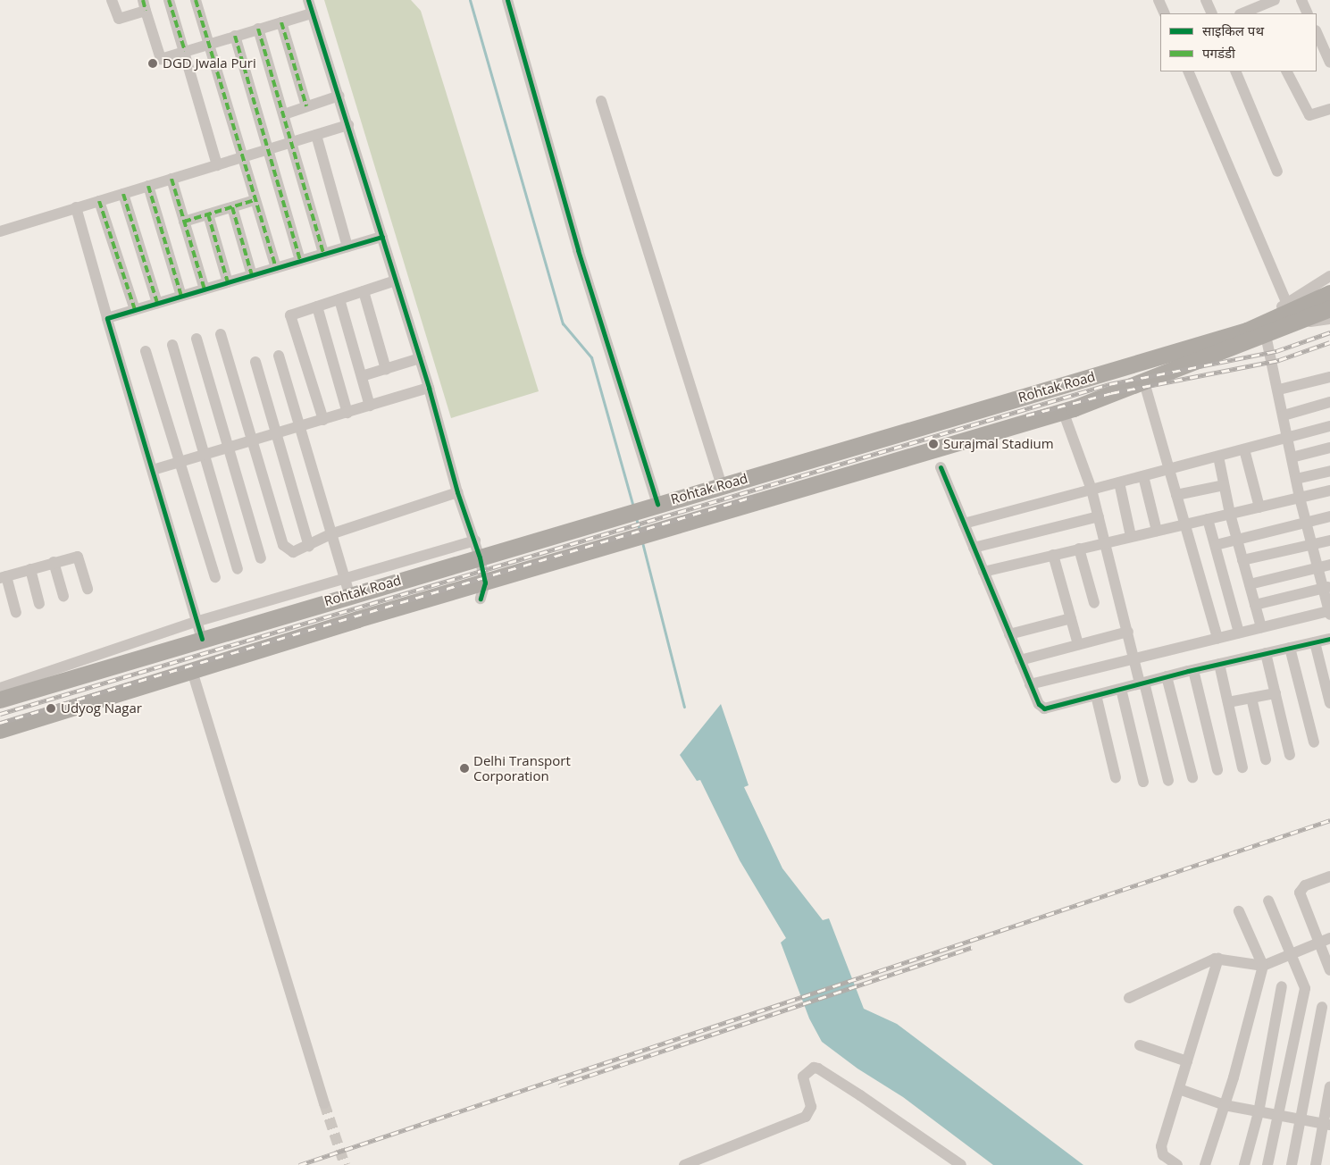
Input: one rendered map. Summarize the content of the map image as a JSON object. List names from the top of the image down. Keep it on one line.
{"streets":{"highway":["Rohtak Road"]},"places":["DGD Jwala Puri","Surajmal Stadium","Udyog Nagar","Delhi Transport Corporation"],"legend":["साइकिल पथ","पगडंडी"]}
